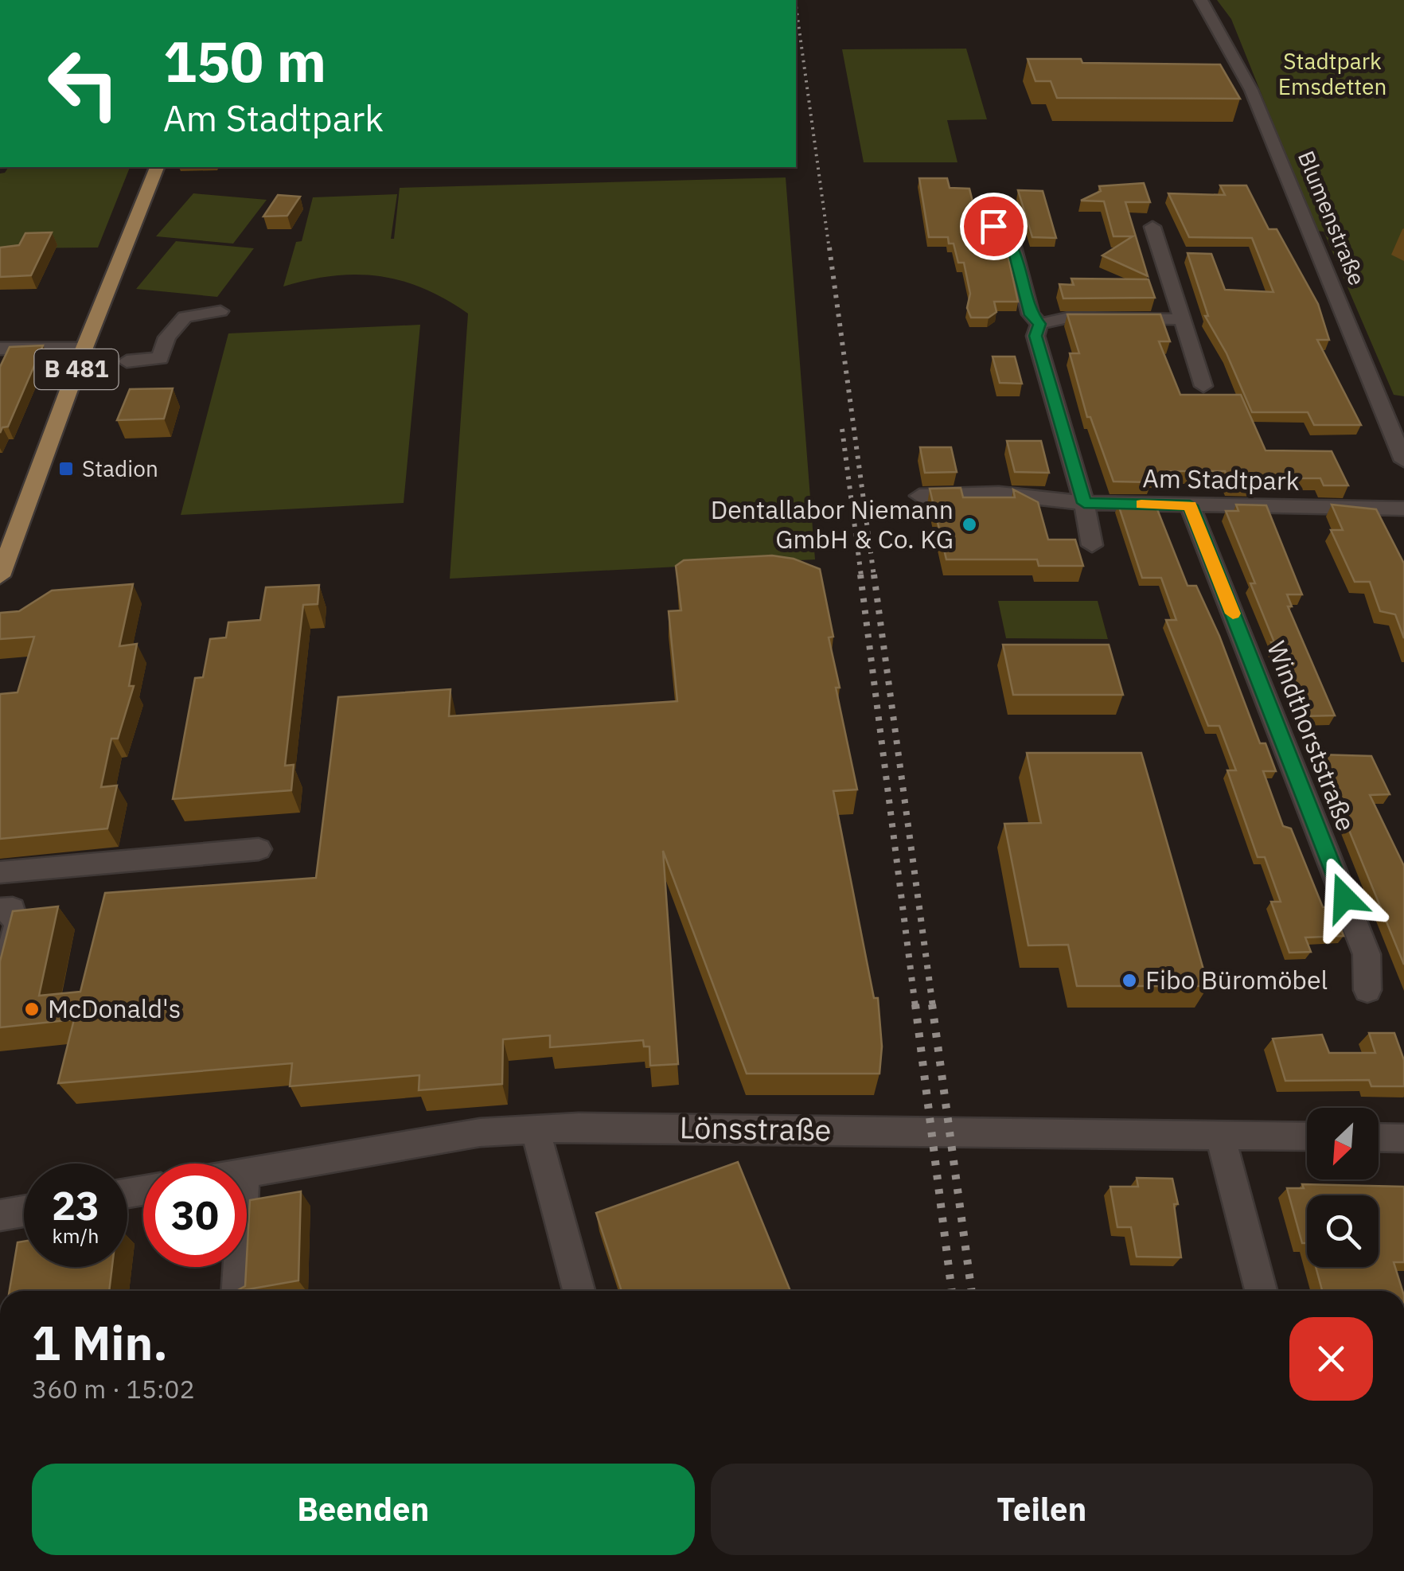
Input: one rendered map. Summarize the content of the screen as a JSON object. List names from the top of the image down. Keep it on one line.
{"streets":{"main road":["B 481"],"street":["Blumenstraße","Am Stadtpark","Windthorststraße","Lönsstraße"]},"crossings":[["Am Stadtpark","Windthorststraße"]],"parks":["Stadtpark Emsdetten"],"places":{"transit":["Stadion"],"other":["Dentallabor Niemann GmbH & Co. KG","Fibo Büromöbel","McDonald's"]},"north":"bottom left","page":{"turn":["150 m","Am Stadtpark"],"speed":"23 km/h","limit":"30","heading":["1 Min.","360 m · 15:02"],"buttons":["Beenden","Teilen"]}}
